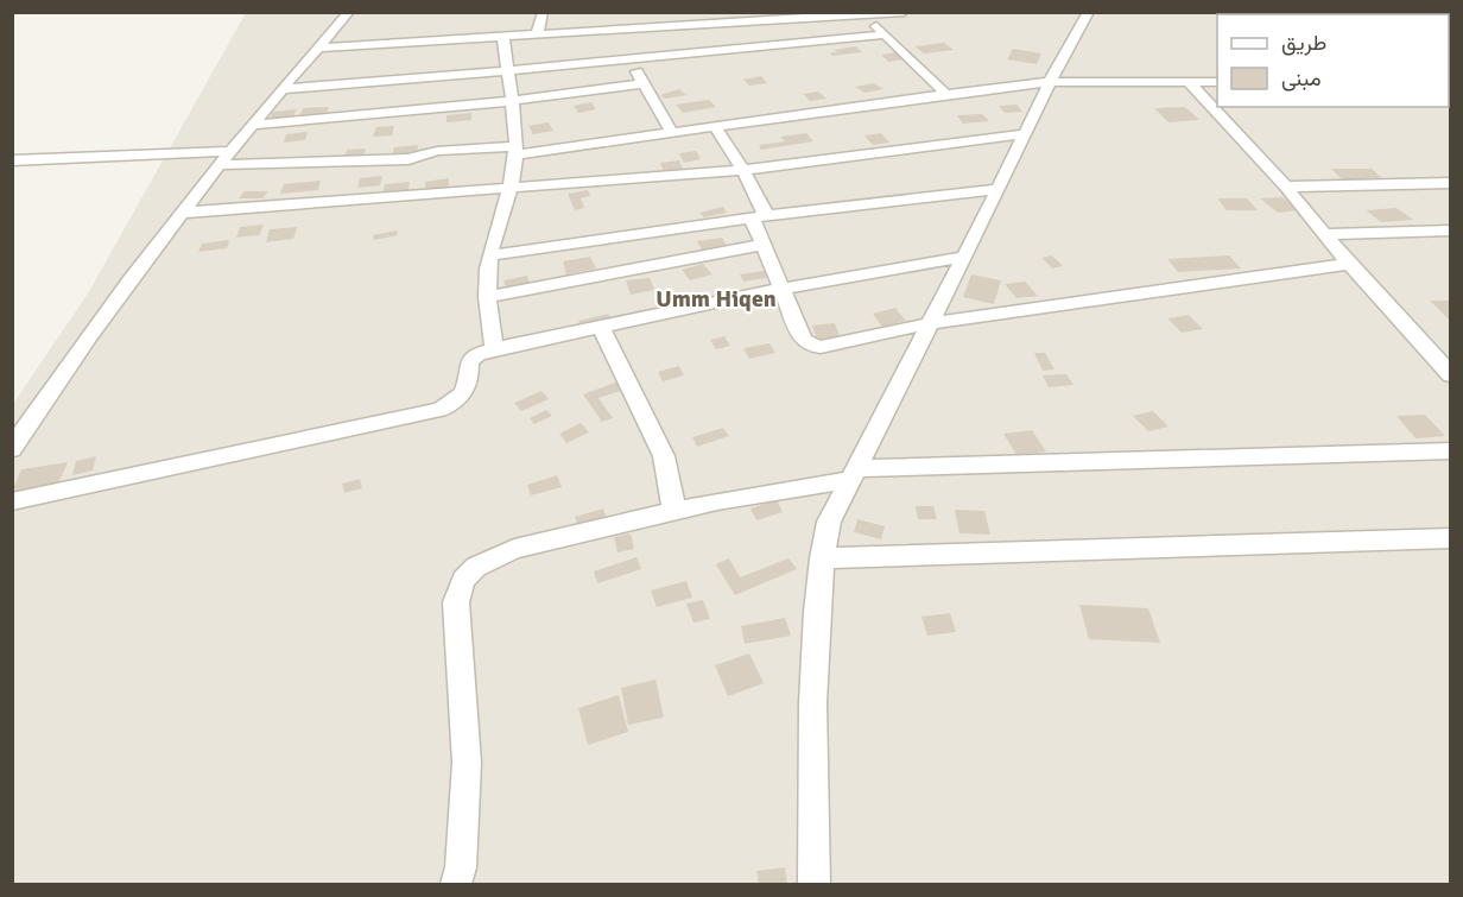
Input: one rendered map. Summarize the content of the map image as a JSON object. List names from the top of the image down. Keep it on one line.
{"districts":["Umm Hiqen"],"legend":["طريق","مبنى"]}
